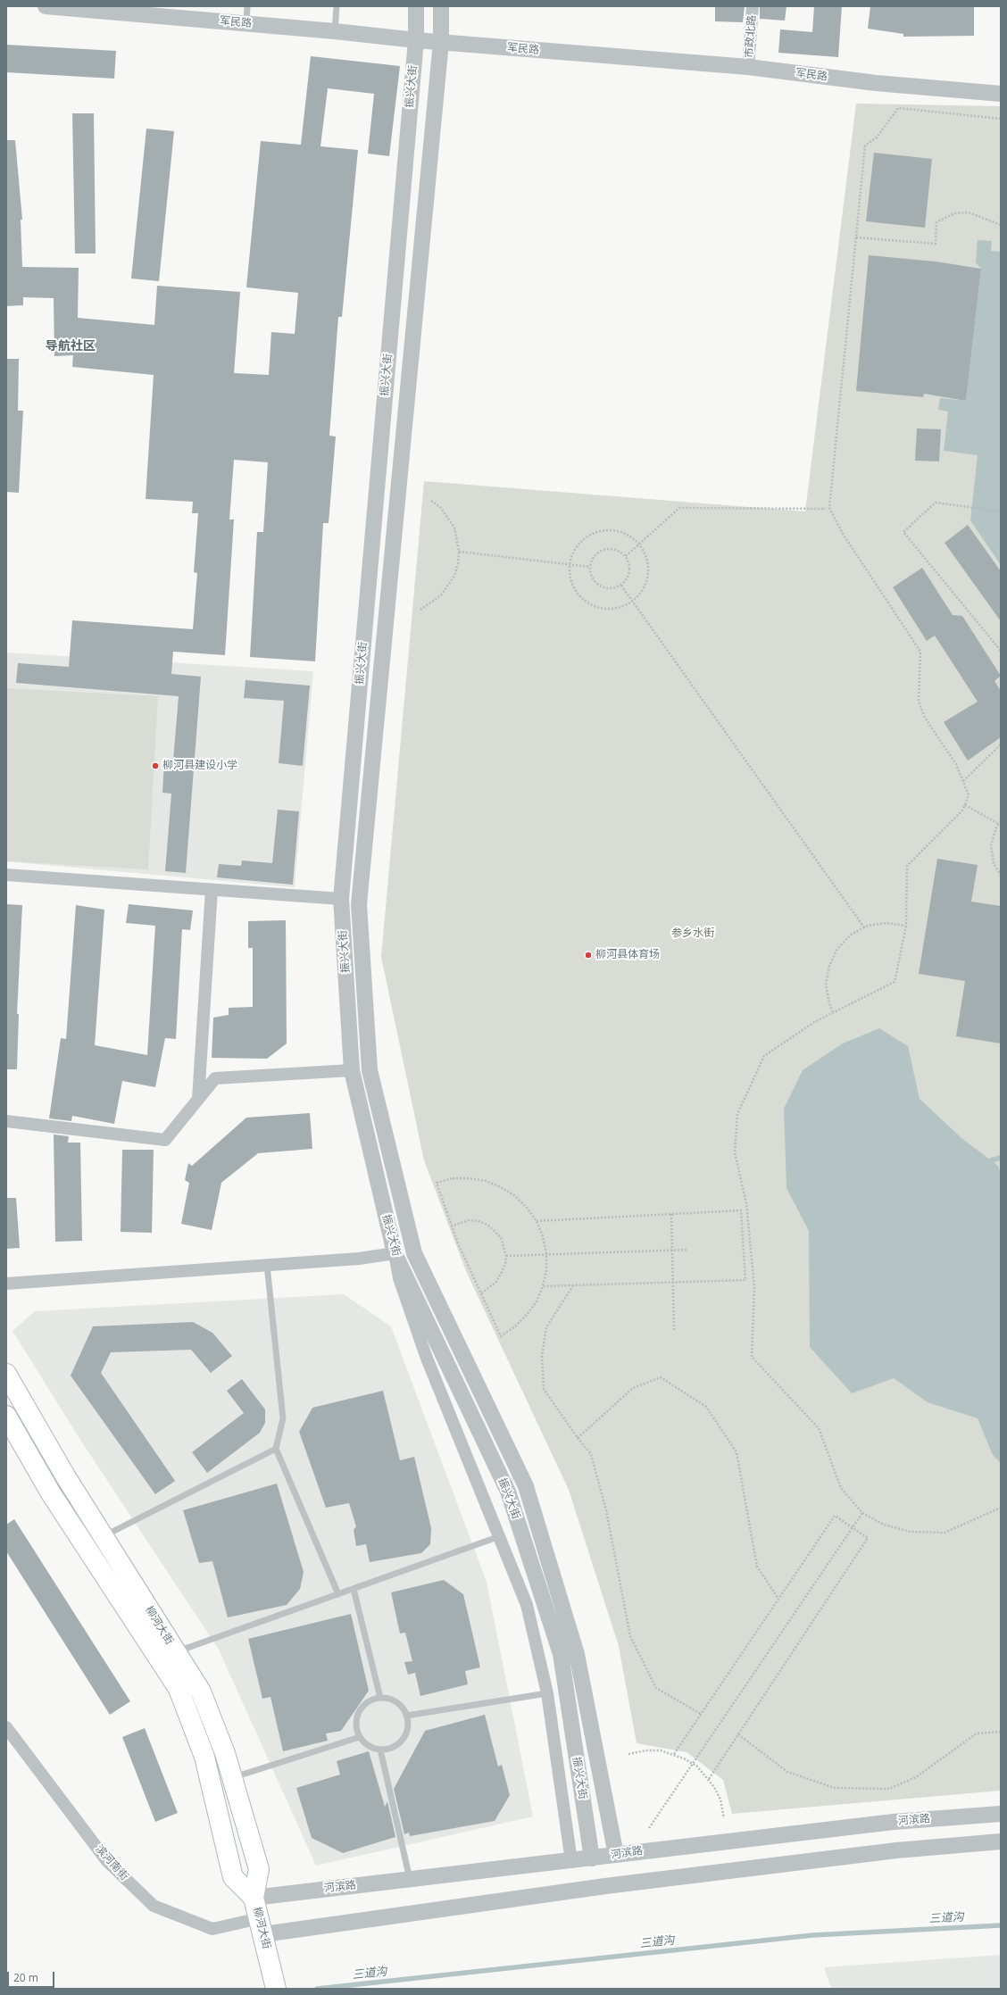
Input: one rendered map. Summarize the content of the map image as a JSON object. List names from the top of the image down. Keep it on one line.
{"streets":{"main road":["柳河大街"],"street":["军民路","市政北路","振兴大街","河滨路","滨河南街"]},"crossings":[["军民路","市政北路"],["军民路","振兴大街"],["振兴大街","河滨路"],["柳河大街","河滨路"],["柳河大街","滨河南街"]],"districts":["导航社区"],"water":["三道沟"],"parks":["参乡水街"],"places":["柳河县建设小学","柳河县体育场"],"scale_bar":"20 m"}
